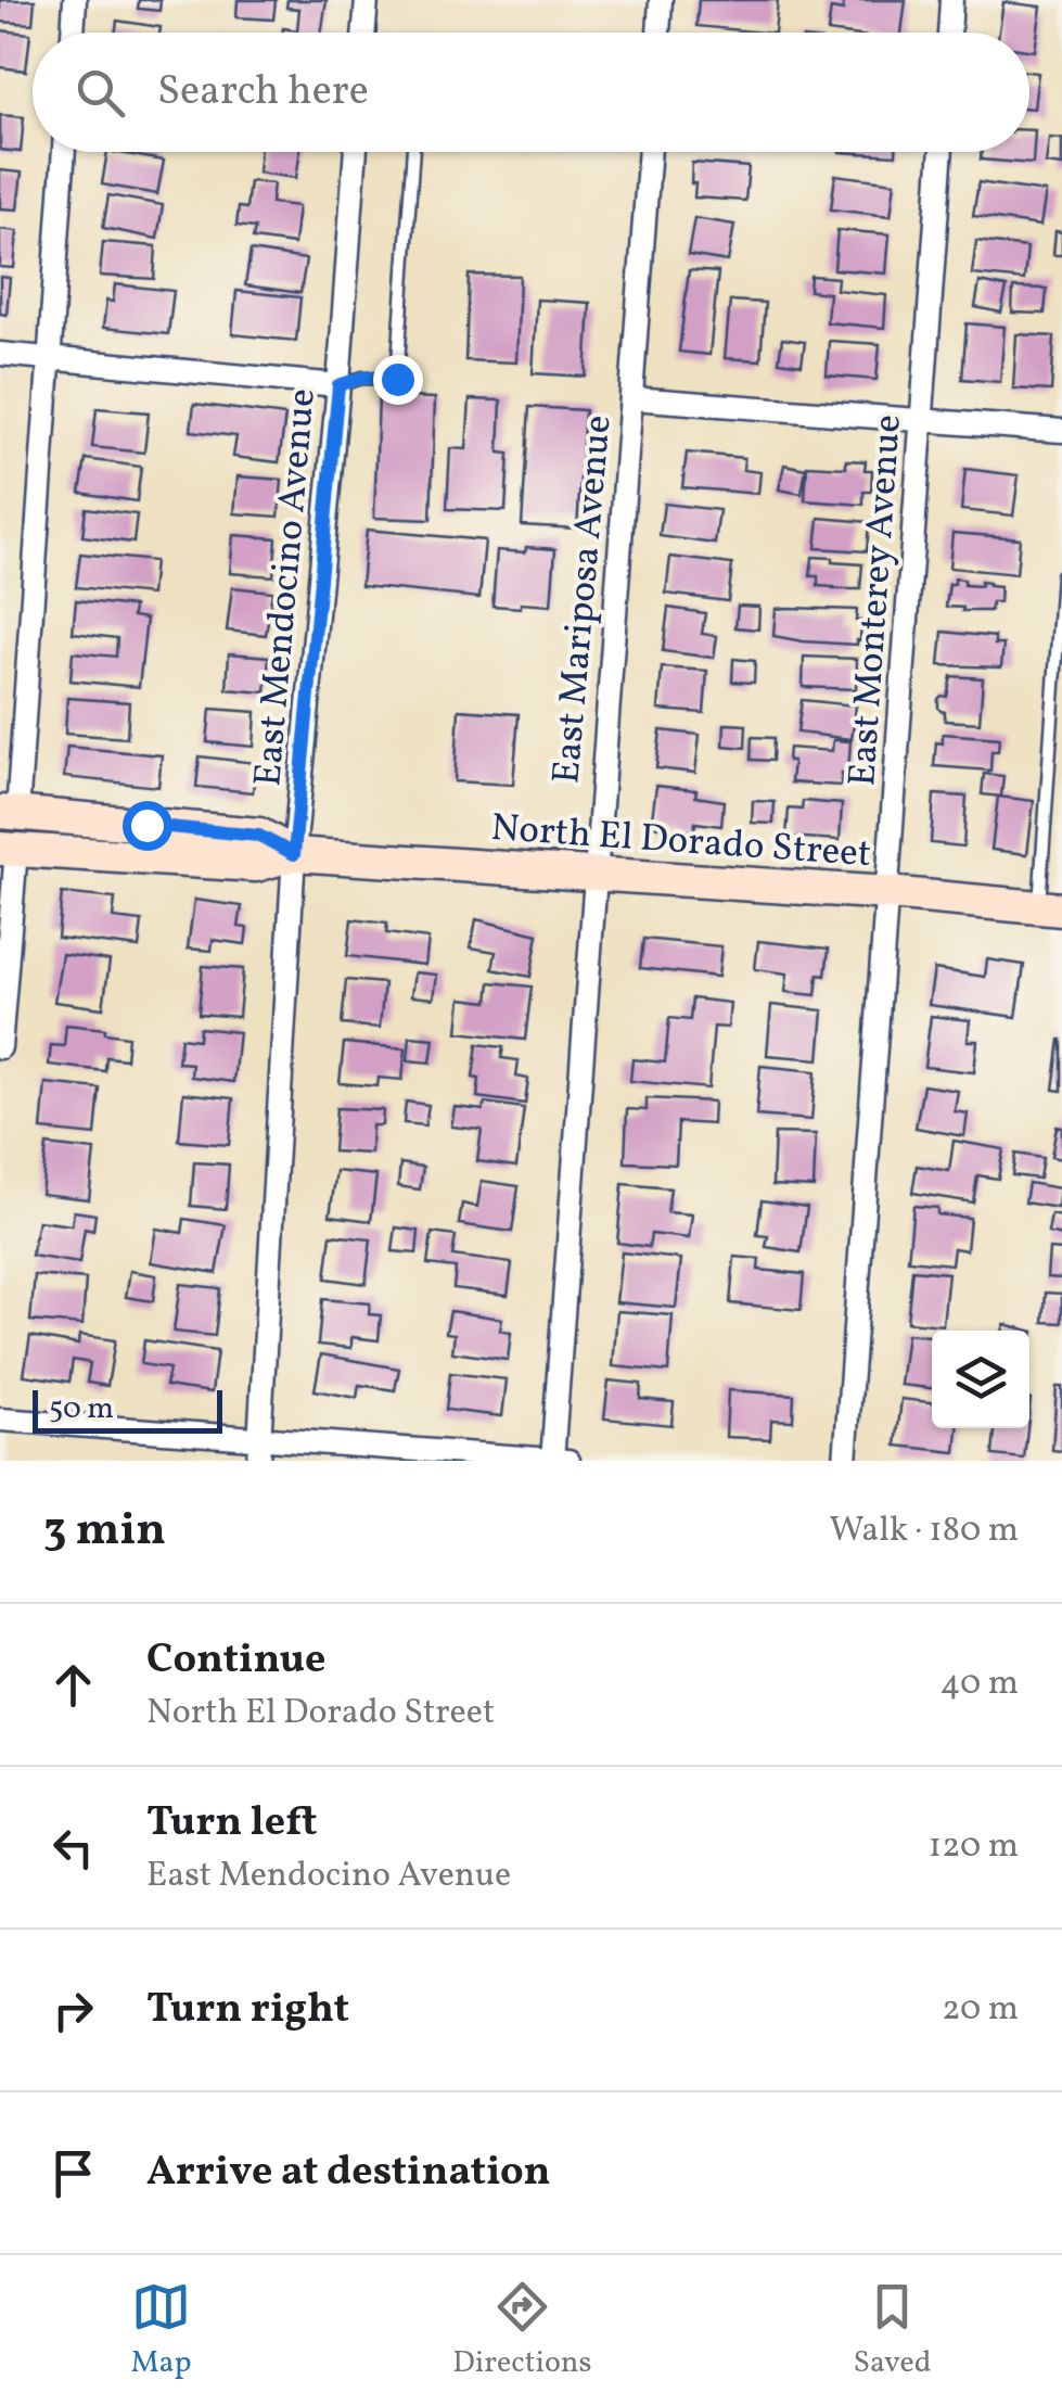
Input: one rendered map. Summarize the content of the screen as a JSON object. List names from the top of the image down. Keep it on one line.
{"streets":{"main road":["North El Dorado Street"],"street":["East Mendocino Avenue","East Mariposa Avenue","East Monterey Avenue"]},"crossings":[["East Mendocino Avenue","North El Dorado Street"],["East Mariposa Avenue","North El Dorado Street"],["East Monterey Avenue","North El Dorado Street"]],"scale_bar":"50 m","page":{"search":"Search here","scale":"50 m","heading":["3 min","Walk · 180 m"],"list":[["Continue","North El Dorado Street","40 m"],["Turn left","East Mendocino Avenue","120 m"],["Turn right","20 m"],"Arrive at destination"],"nav":["Map","Directions","Saved"]}}
